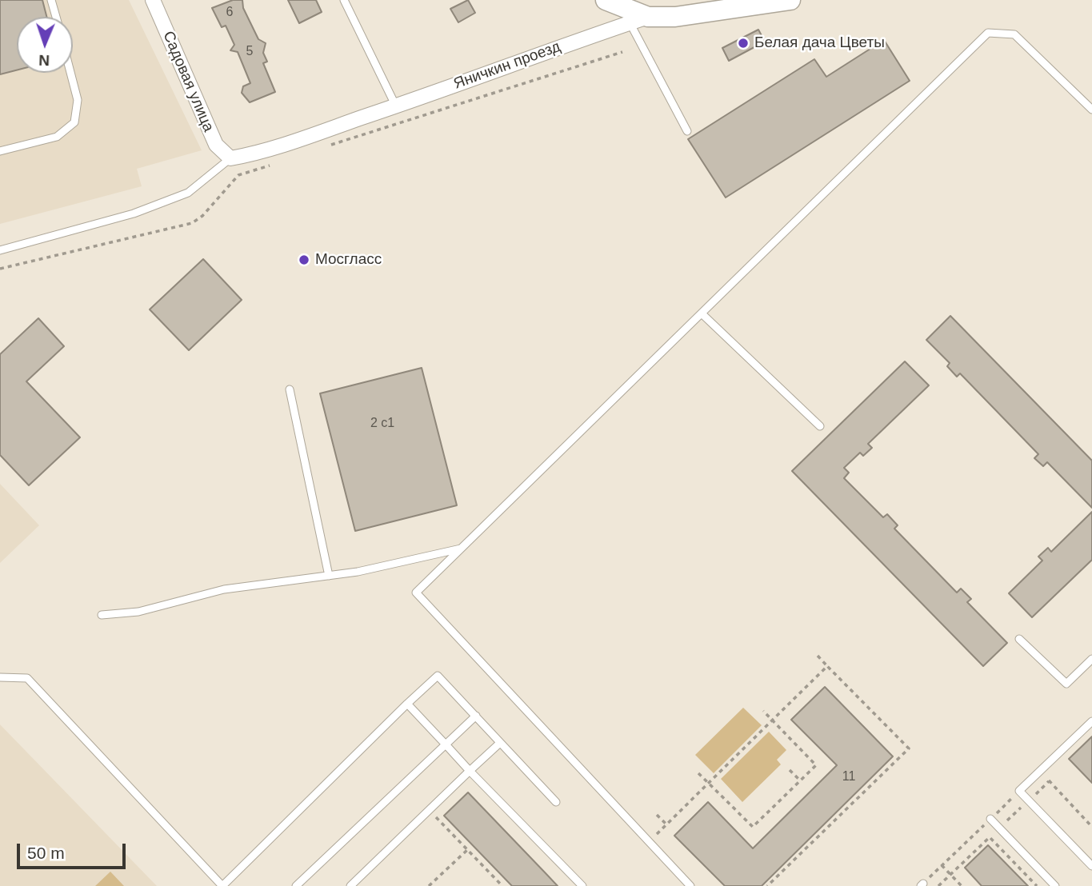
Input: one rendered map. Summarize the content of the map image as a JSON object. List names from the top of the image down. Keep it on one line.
{"streets":{"street":["Яничкин проезд","Садовая улица"]},"crossings":[["Яничкин проезд","Садовая улица"]],"places":["Белая дача Цветы","Мосгласс"],"house_numbers":["6","5","2 с1","11"],"scale_bar":"50 m","north":"bottom"}
